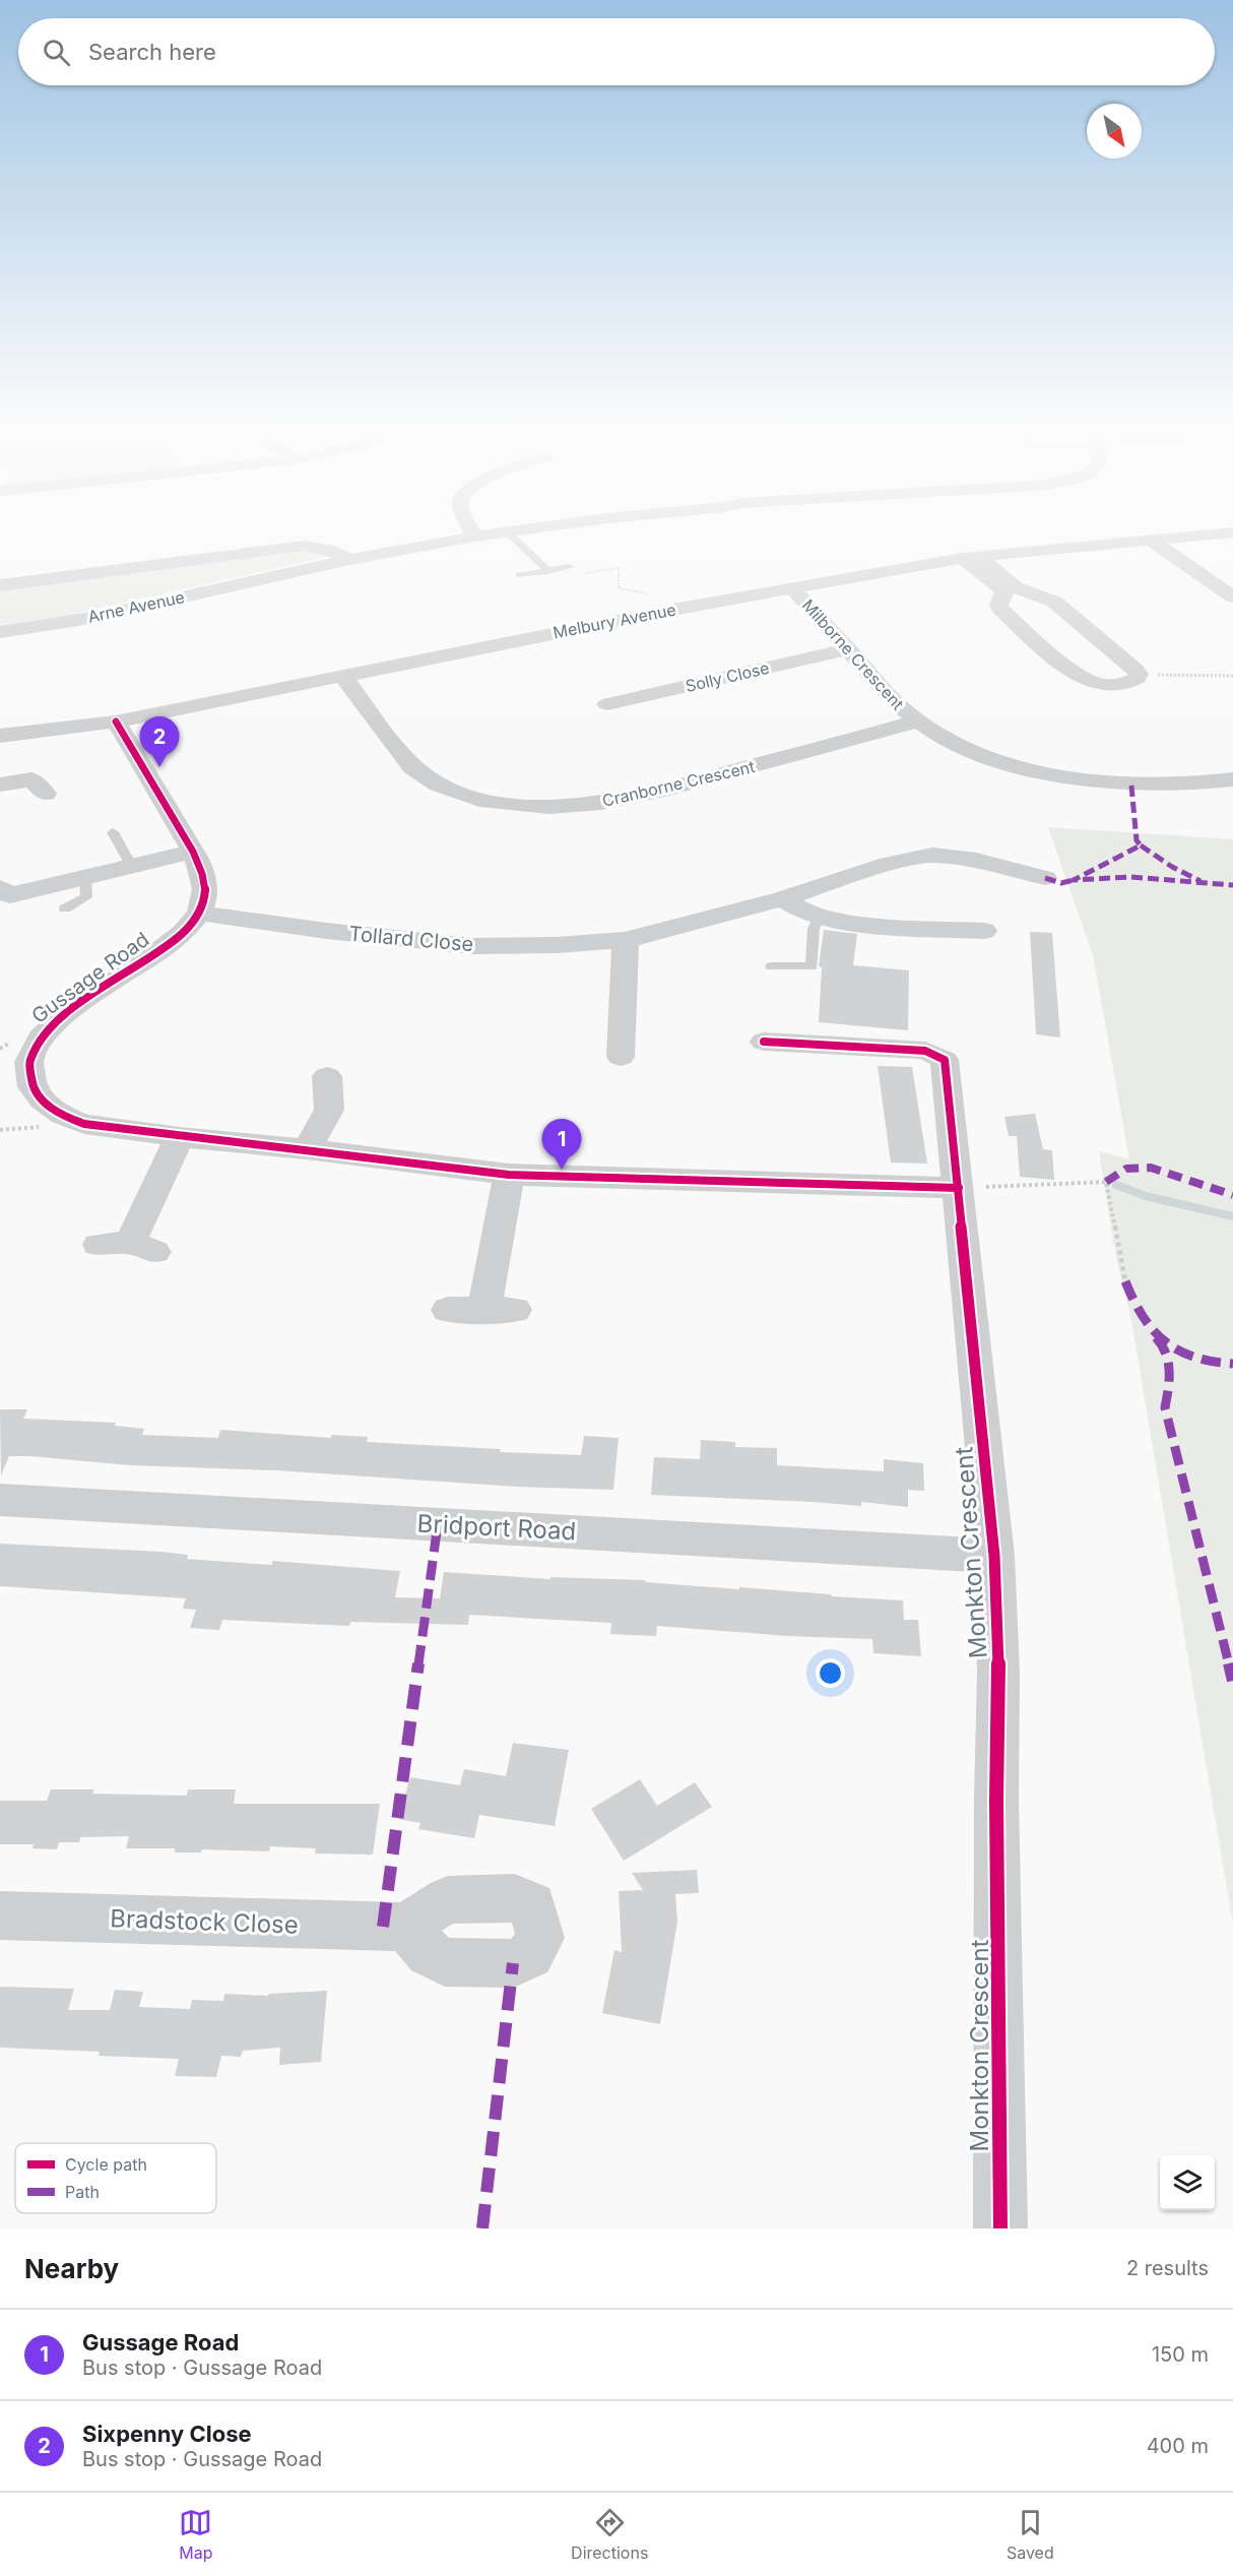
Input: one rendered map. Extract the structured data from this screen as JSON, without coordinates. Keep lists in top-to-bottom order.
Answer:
{
  "streets": {
    "street": [
      "Arne Avenue",
      "Melbury Avenue",
      "Milborne Crescent",
      "Solly Close",
      "Cranborne Crescent",
      "Tollard Close",
      "Gussage Road",
      "Bridport Road",
      "Monkton Crescent",
      "Bradstock Close"
    ]
  },
  "crossings": [
    ["Melbury Avenue", "Milborne Crescent"],
    ["Melbury Avenue", "Cranborne Crescent"],
    ["Melbury Avenue", "Gussage Road"],
    ["Milborne Crescent", "Solly Close"],
    ["Milborne Crescent", "Cranborne Crescent"],
    ["Tollard Close", "Gussage Road"],
    ["Gussage Road", "Monkton Crescent"],
    ["Bridport Road", "Monkton Crescent"]
  ],
  "legend": ["Cycle path", "Path"],
  "north": "bottom right",
  "page": {
    "search": "Search here",
    "pins": ["2", "1"],
    "heading": ["Nearby", "2 results"],
    "list": [
      {
        "mark": "1",
        "name": "Gussage Road",
        "note": "Bus stop · Gussage Road",
        "value": "150 m"
      },
      {
        "mark": "2",
        "name": "Sixpenny Close",
        "note": "Bus stop · Gussage Road",
        "value": "400 m"
      }
    ],
    "nav": ["Map", "Directions", "Saved"]
  }
}
